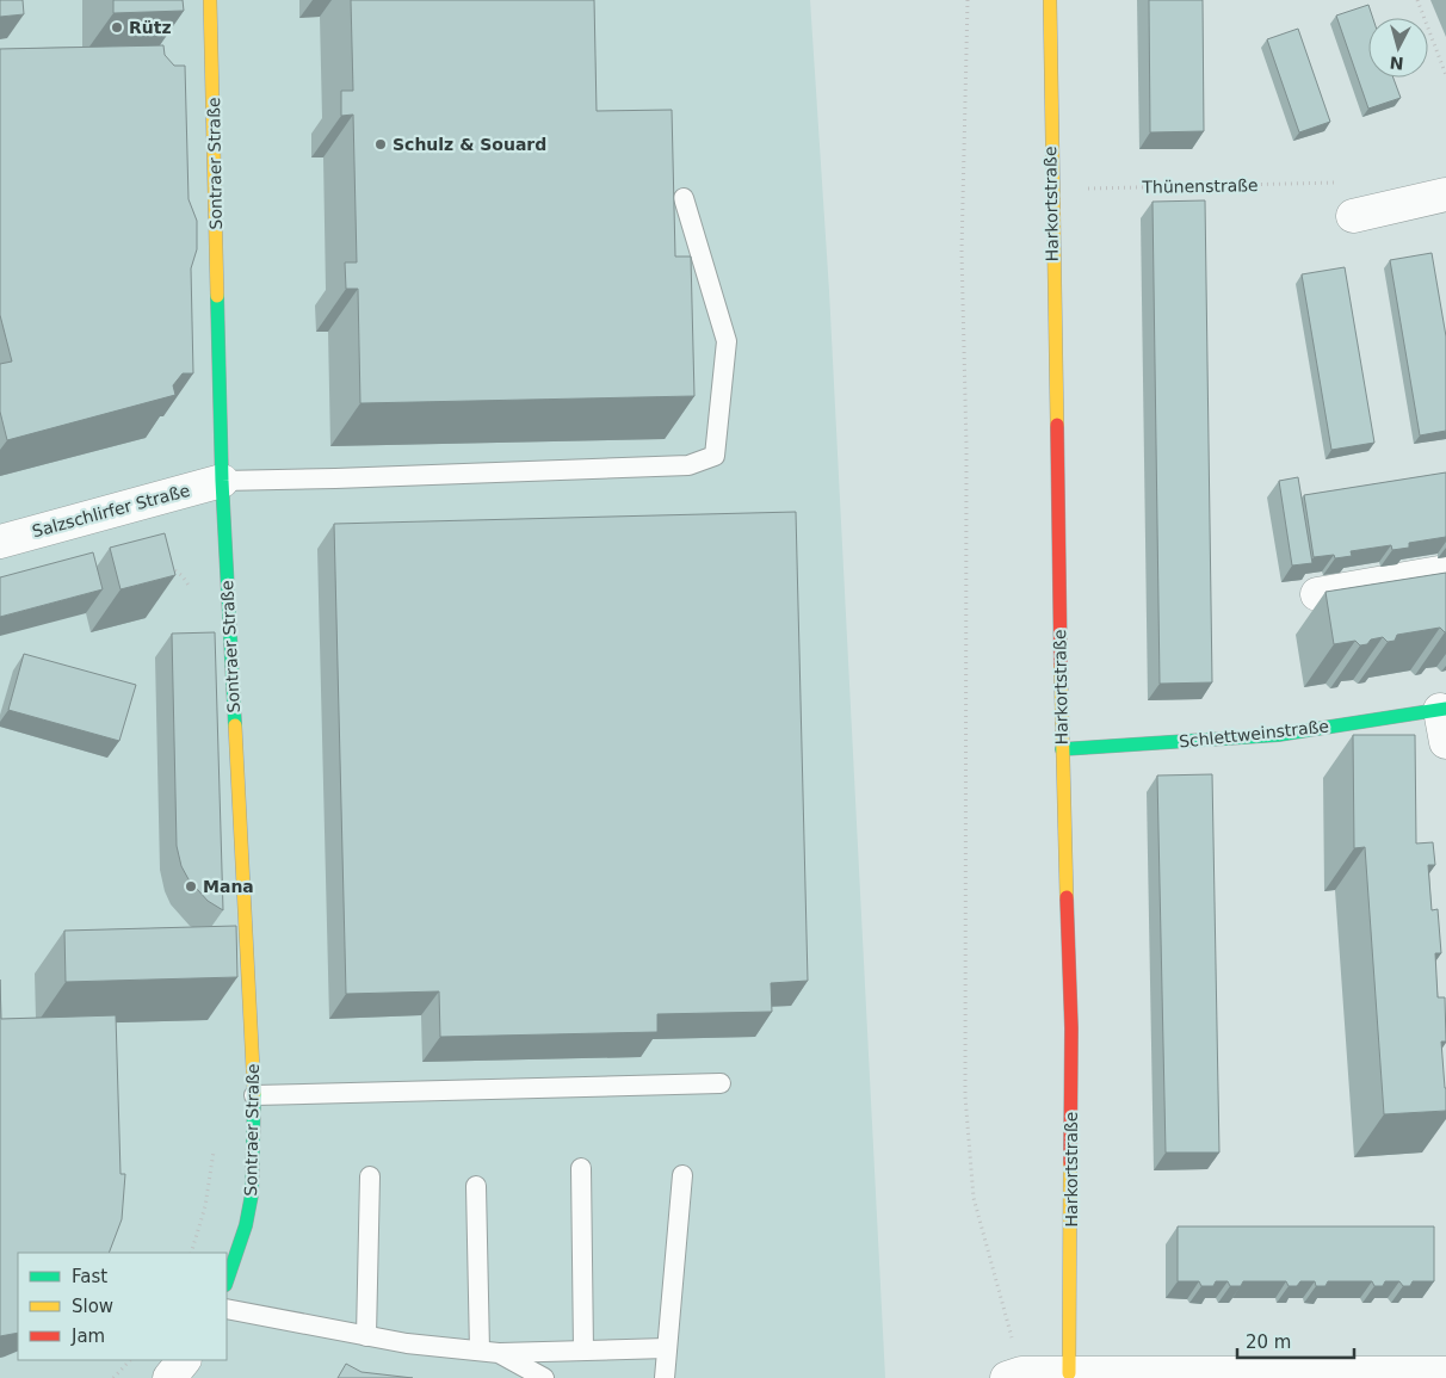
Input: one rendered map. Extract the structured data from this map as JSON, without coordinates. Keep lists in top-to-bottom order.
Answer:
{
  "streets": {
    "street": [
      "Sontraer Straße",
      "Harkortstraße",
      "Salzschlirfer Straße",
      "Schlettweinstraße"
    ],
    "path": ["Thünenstraße"]
  },
  "crossings": [
    ["Sontraer Straße", "Salzschlirfer Straße"],
    ["Thünenstraße", "Harkortstraße"],
    ["Harkortstraße", "Schlettweinstraße"]
  ],
  "places": ["Rütz", "Schulz & Souard", "Mana"],
  "legend": ["Fast", "Slow", "Jam"],
  "scale_bar": "20 m",
  "north": "bottom"
}
